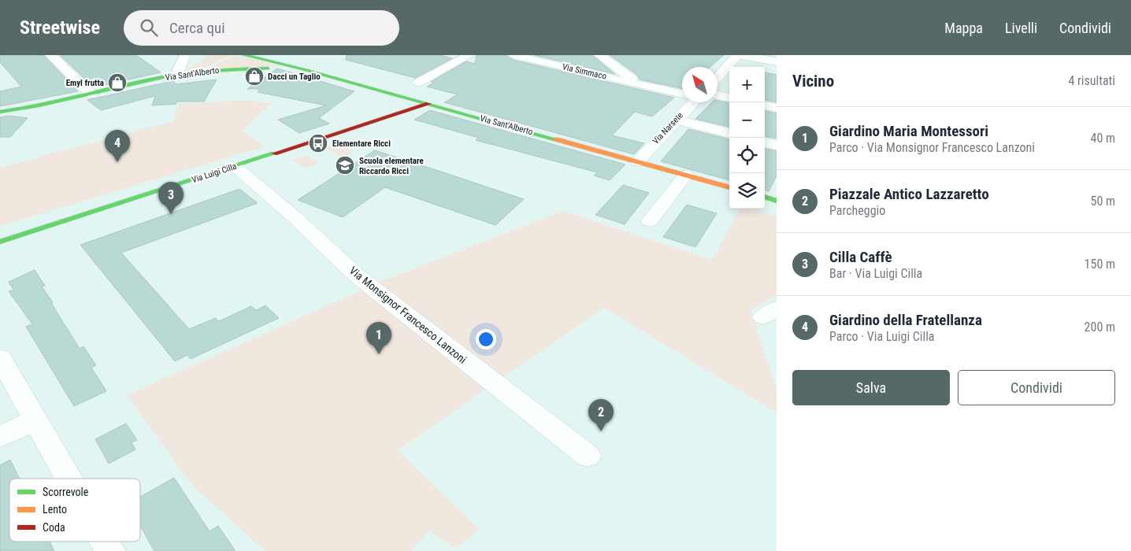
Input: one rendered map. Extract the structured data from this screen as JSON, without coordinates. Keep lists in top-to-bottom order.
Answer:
{
  "streets": {
    "street": [
      "Via Simmaco",
      "Via Sant'Alberto",
      "Via Narsete",
      "Via Luigi Cilla",
      "Via Monsignor Francesco Lanzoni"
    ]
  },
  "crossings": [
    ["Via Sant'Alberto", "Via Narsete"],
    ["Via Sant'Alberto", "Via Luigi Cilla"],
    ["Via Luigi Cilla", "Via Monsignor Francesco Lanzoni"]
  ],
  "places": {
    "shop": ["Dacci un Taglio", "Emyl frutta"],
    "bus stop": ["Elementare Ricci"],
    "school or university": ["Scuola elementare Riccardo Ricci"]
  },
  "legend": ["Scorrevole", "Lento", "Coda"],
  "north": "top left",
  "page": {
    "header": "Streetwise",
    "search": "Cerca qui",
    "nav": ["Mappa", "Livelli", "Condividi"],
    "heading": ["Vicino", "4 risultati"],
    "map_buttons": ["+", "−"],
    "list": [
      {
        "mark": "1",
        "name": "Giardino Maria Montessori",
        "note": "Parco · Via Monsignor Francesco Lanzoni",
        "value": "40 m"
      },
      {
        "mark": "2",
        "name": "Piazzale Antico Lazzaretto",
        "note": "Parcheggio",
        "value": "50 m"
      },
      {
        "mark": "3",
        "name": "Cilla Caffè",
        "note": "Bar · Via Luigi Cilla",
        "value": "150 m"
      },
      {
        "mark": "4",
        "name": "Giardino della Fratellanza",
        "note": "Parco · Via Luigi Cilla",
        "value": "200 m"
      }
    ],
    "pins": [
      "4",
      "3",
      "1",
      "2"
    ],
    "buttons": ["Salva", "Condividi"]
  }
}
